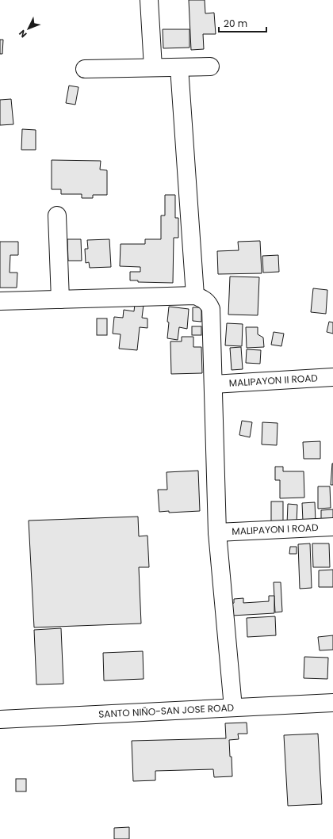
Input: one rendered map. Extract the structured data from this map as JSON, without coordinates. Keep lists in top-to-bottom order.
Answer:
{
  "streets": {
    "street": ["MALIPAYON II ROAD", "MALIPAYON I ROAD", "SANTO NIÑO-SAN JOSE ROAD"]
  },
  "scale_bar": "20 m",
  "north": "bottom left"
}
